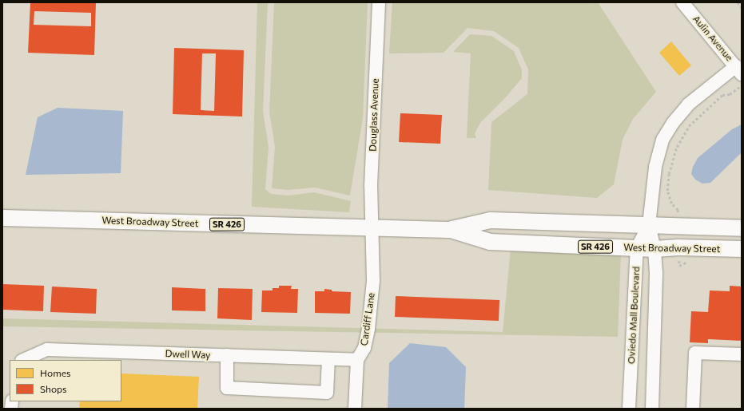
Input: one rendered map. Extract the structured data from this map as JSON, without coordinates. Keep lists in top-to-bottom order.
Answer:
{
  "streets": {
    "main road": ["West Broadway Street", "SR 426"],
    "street": [
      "Aulin Avenue",
      "Douglass Avenue",
      "Oviedo Mall Boulevard",
      "Cardiff Lane",
      "Dwell Way"
    ]
  },
  "crossings": [
    ["Aulin Avenue", "Oviedo Mall Boulevard"],
    ["Douglass Avenue", "West Broadway Street"],
    ["Douglass Avenue", "Cardiff Lane"],
    ["West Broadway Street", "Oviedo Mall Boulevard"],
    ["West Broadway Street", "Cardiff Lane"],
    ["Cardiff Lane", "Dwell Way"]
  ],
  "legend": ["Homes", "Shops"]
}
